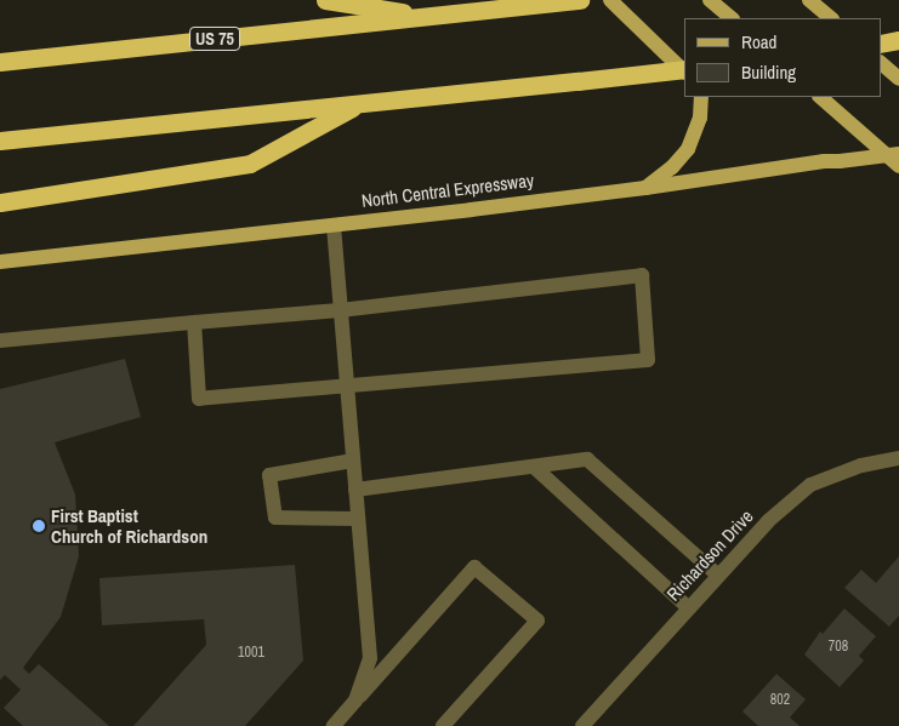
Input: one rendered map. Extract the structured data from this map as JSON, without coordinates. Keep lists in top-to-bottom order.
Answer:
{
  "streets": {
    "highway": ["US 75"],
    "main road": ["North Central Expressway"],
    "street": ["Richardson Drive"]
  },
  "places": ["First Baptist Church of Richardson"],
  "house_numbers": ["708", "1001", "802"],
  "legend": ["Road", "Building"]
}
